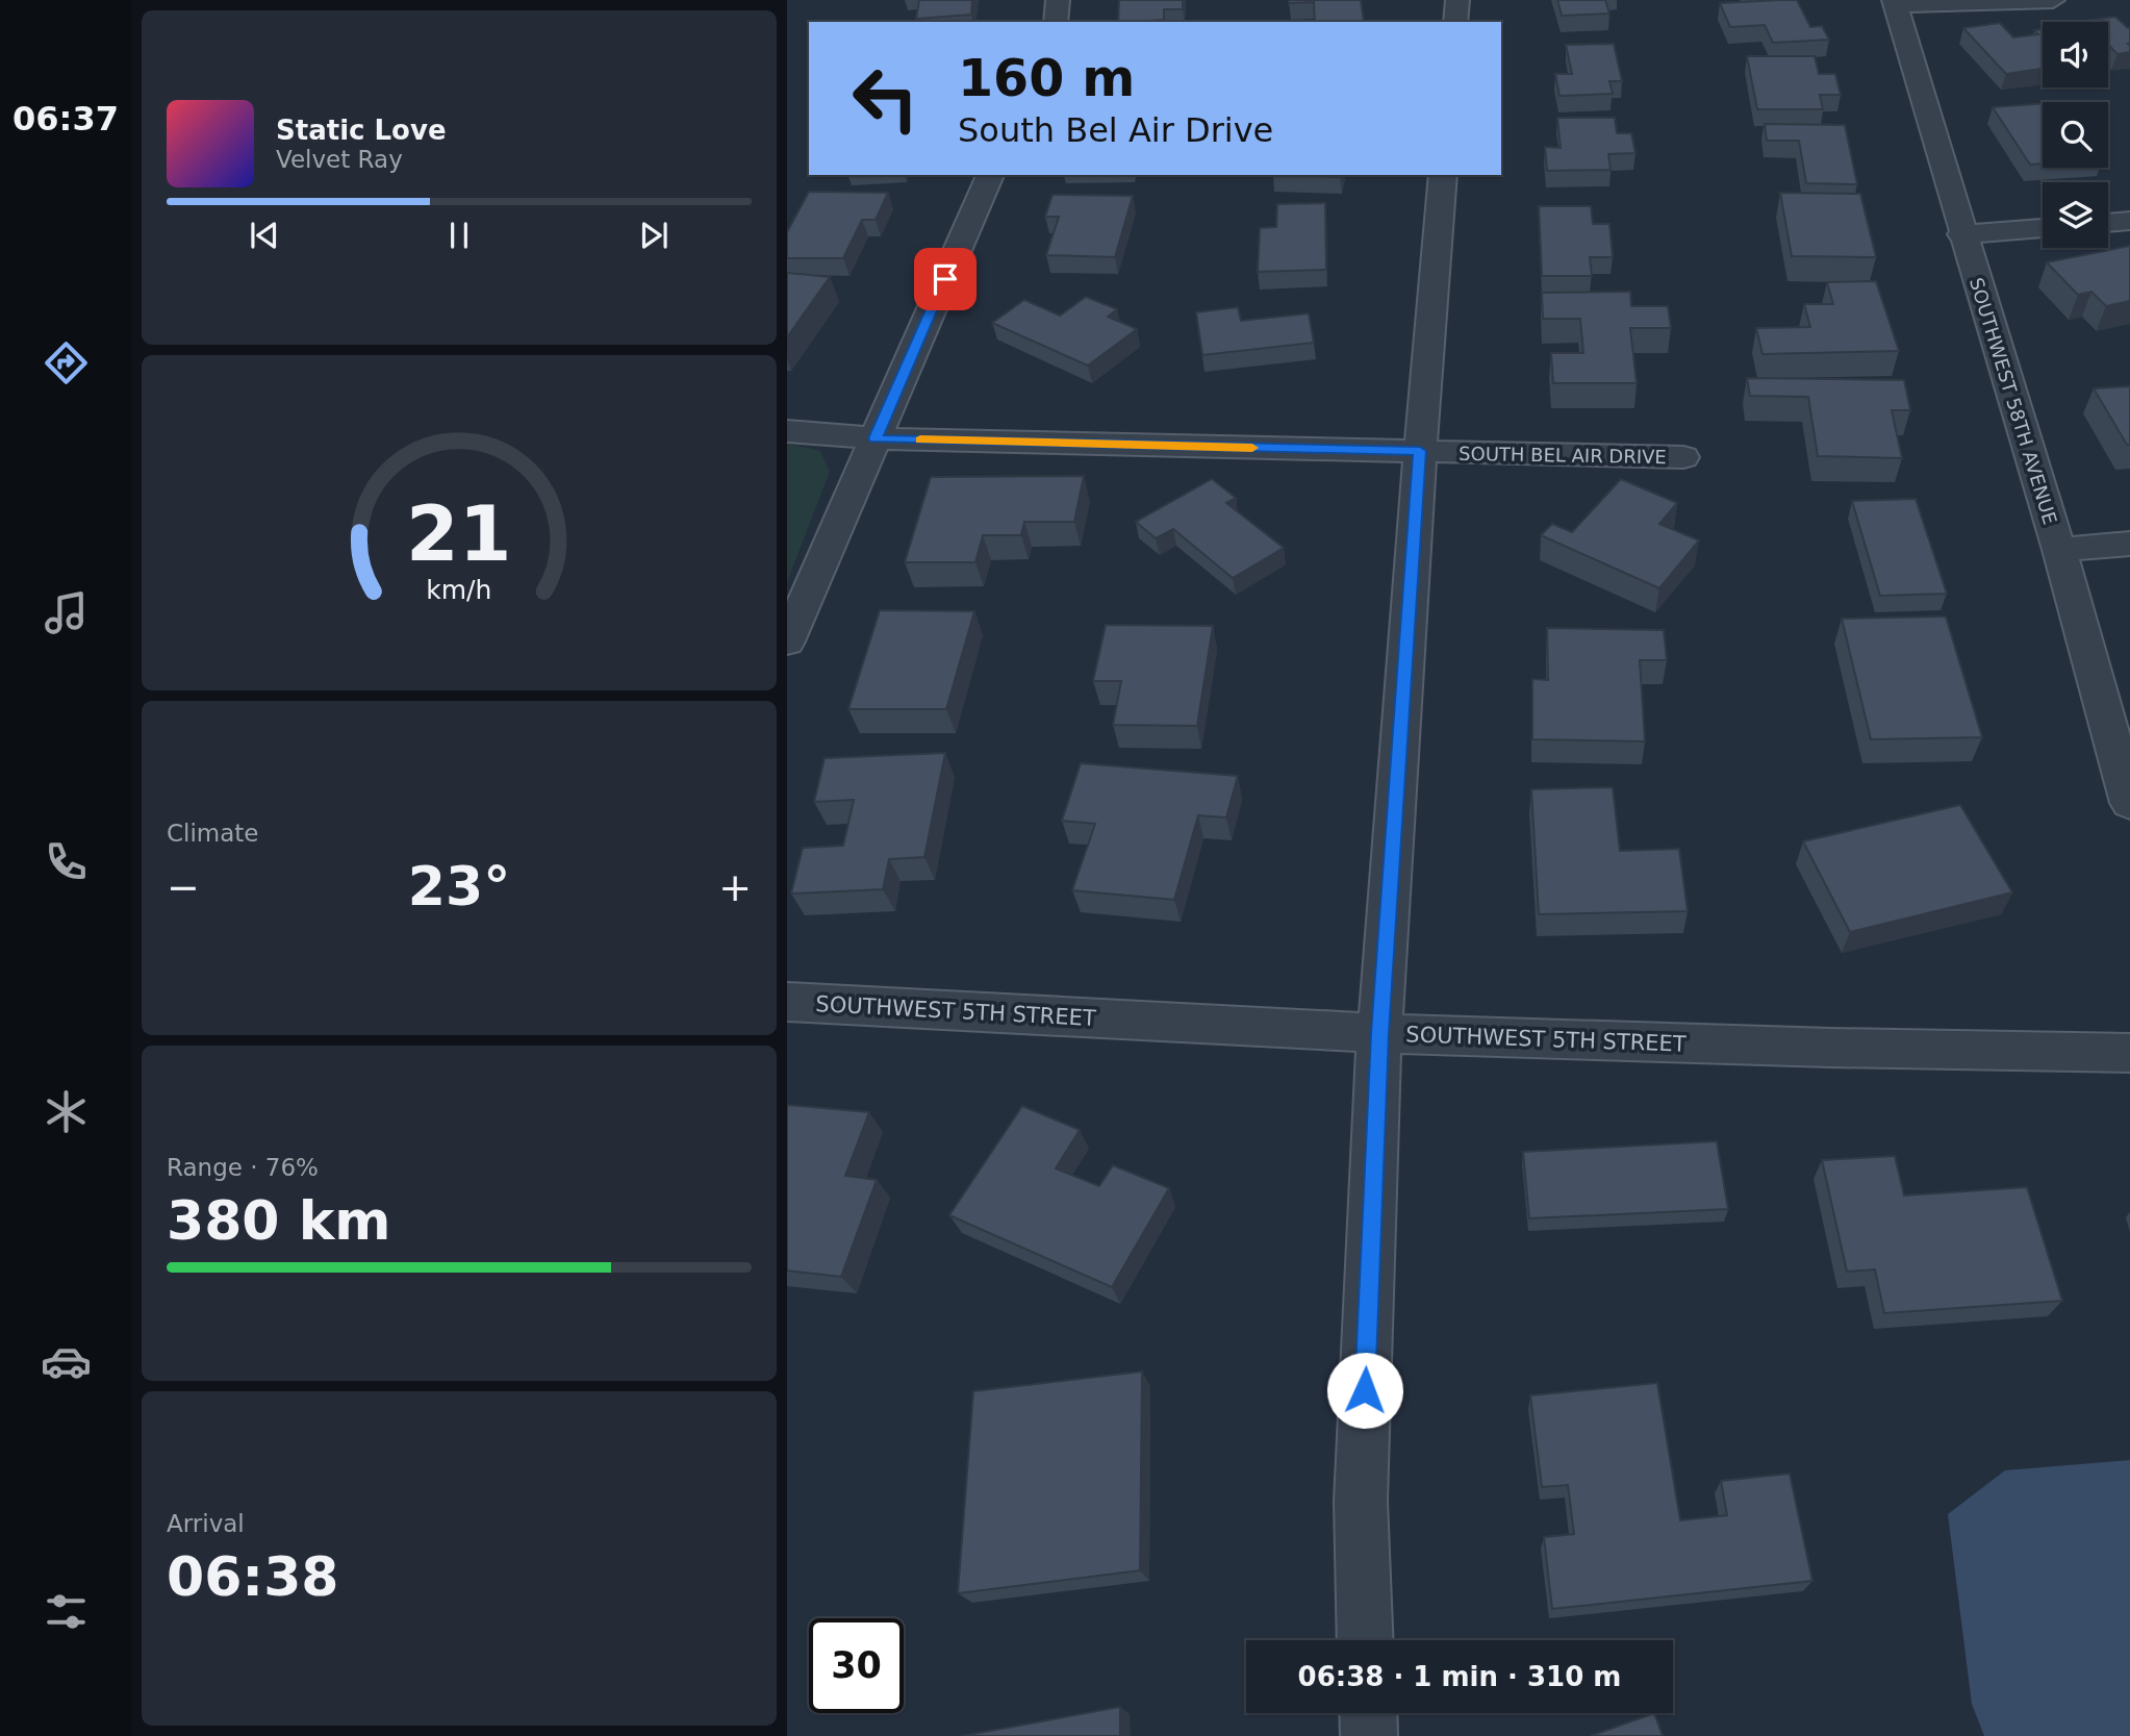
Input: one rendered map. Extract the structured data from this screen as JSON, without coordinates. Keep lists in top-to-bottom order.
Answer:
{
  "streets": {
    "street": ["SOUTHWEST 58TH AVENUE", "SOUTH BEL AIR DRIVE", "SOUTHWEST 5TH STREET"]
  },
  "page": {
    "tabs": "06:37",
    "turn": ["160 m", "South Bel Air Drive"],
    "song": ["Static Love", "Velvet Ray"],
    "tile": [
      "Climate",
      ["Range · 76%", "380 km"],
      ["Arrival", "06:38"]
    ],
    "heat": ["−", "23°", "+"],
    "limit": "30",
    "trip": "06:38 · 1 min · 310 m",
    "gauge": ["21", "km/h"]
  }
}
